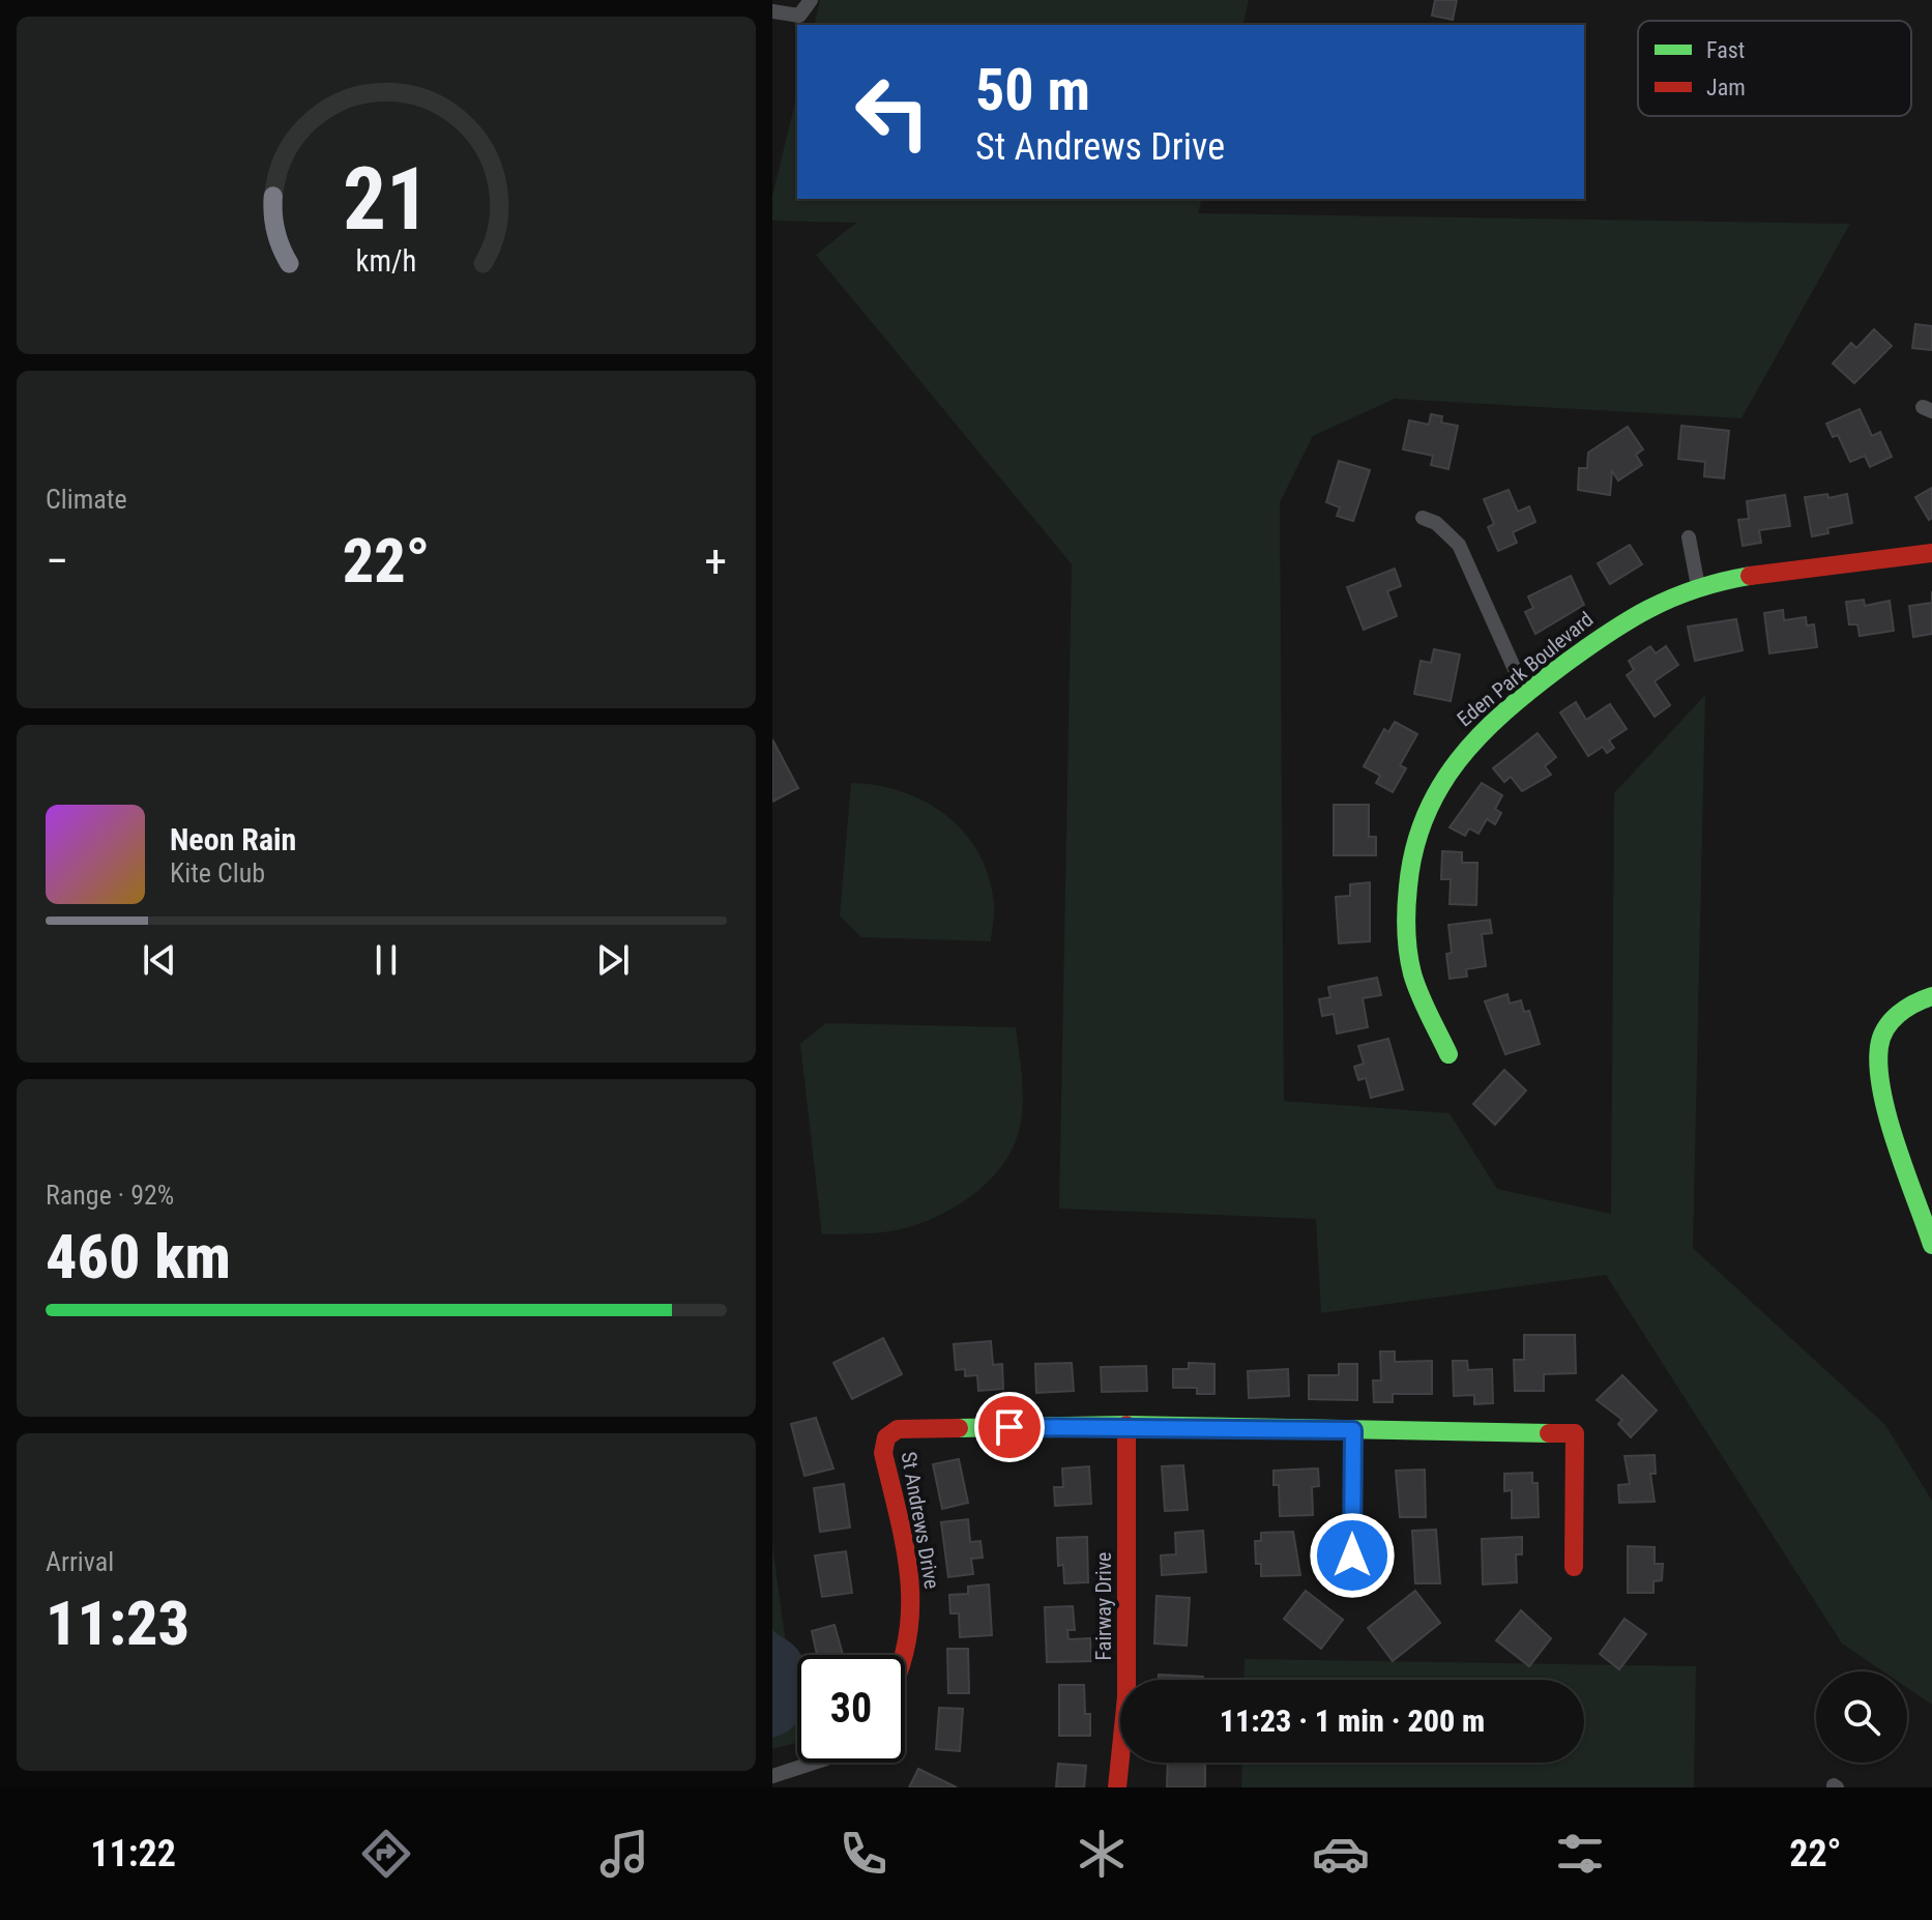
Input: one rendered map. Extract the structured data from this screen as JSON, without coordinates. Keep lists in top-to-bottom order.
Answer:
{
  "streets": {
    "street": ["Eden Park Boulevard", "St Andrews Drive", "Fairway Drive"]
  },
  "crossings": [
    ["St Andrews Drive", "Fairway Drive"]
  ],
  "legend": ["Fast", "Jam"],
  "page": {
    "turn": ["50 m", "St Andrews Drive"],
    "tile": [
      "Climate",
      ["Range · 92%", "460 km"],
      ["Arrival", "11:23"]
    ],
    "heat": ["−", "22°", "+"],
    "song": ["Neon Rain", "Kite Club"],
    "limit": "30",
    "trip": "11:23 · 1 min · 200 m",
    "tabs": ["11:22", "22°"],
    "gauge": ["21", "km/h"]
  }
}
